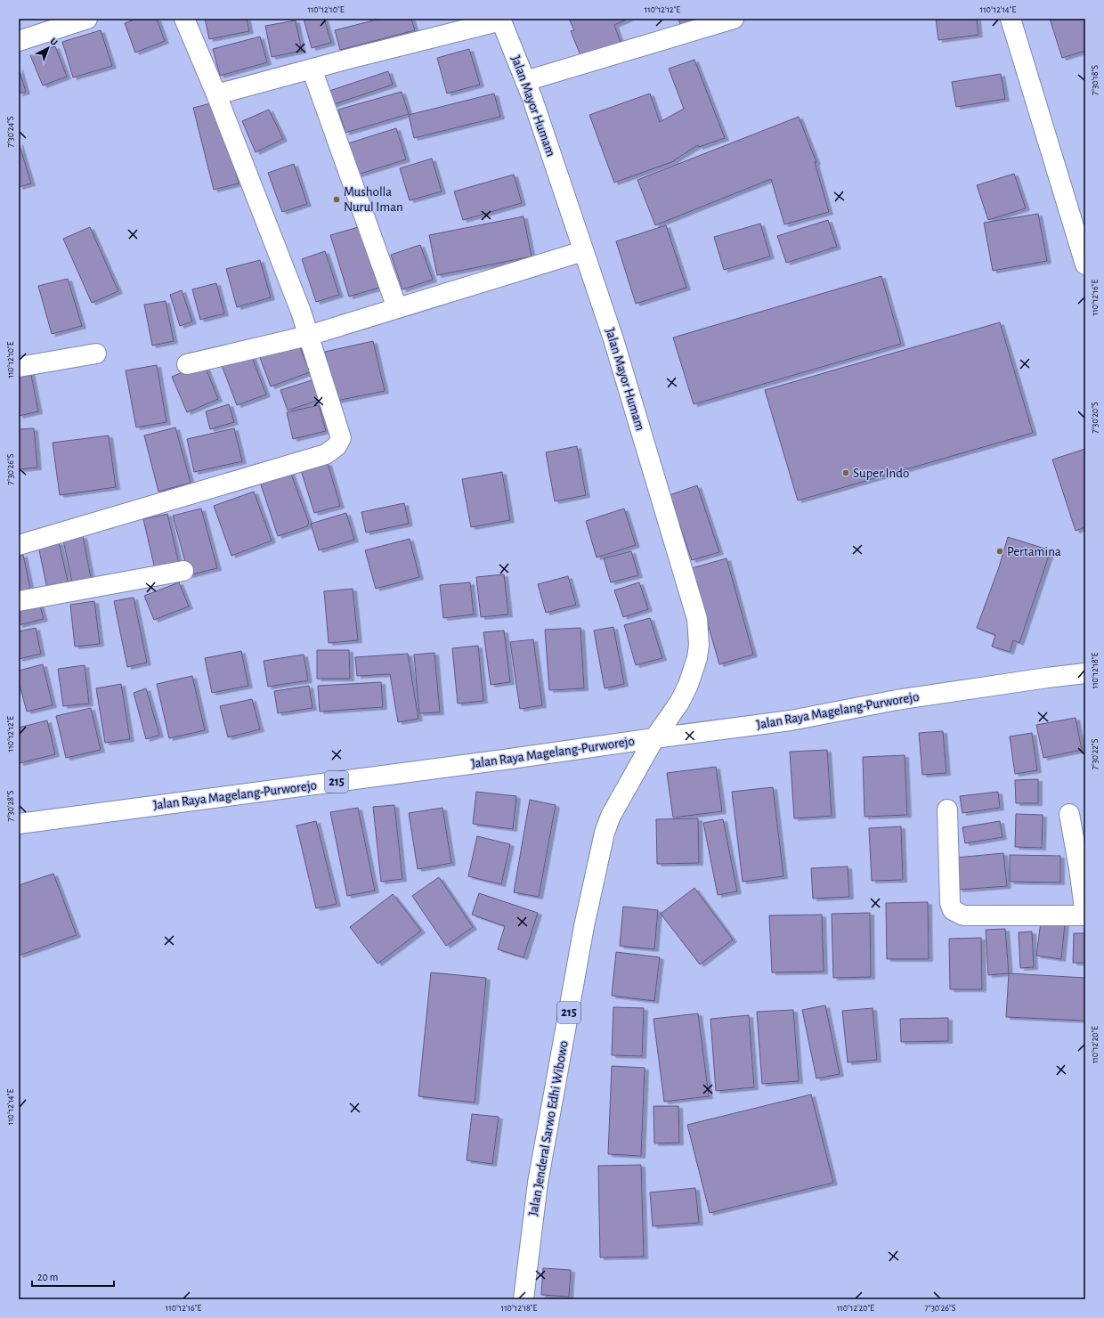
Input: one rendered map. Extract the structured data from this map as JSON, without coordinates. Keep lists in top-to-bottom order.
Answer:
{
  "streets": {
    "street": [
      "Jalan Mayor Humam",
      "Jalan Raya Magelang-Purworejo",
      "215",
      "Jalan Jenderal Sarwo Edhi Wibowo"
    ]
  },
  "crossings": [
    ["Jalan Mayor Humam", "Jalan Raya Magelang-Purworejo"],
    ["Jalan Mayor Humam", "Jalan Jenderal Sarwo Edhi Wibowo"],
    ["Jalan Raya Magelang-Purworejo", "Jalan Jenderal Sarwo Edhi Wibowo"]
  ],
  "places": ["Musholla Nurul Iman", "Super Indo", "Pertamina"],
  "scale_bar": "20 m",
  "north": "top right",
  "coordinates": [
    "110°12'10\"E",
    "110°12'12\"E",
    "110°12'14\"E",
    "7°30'18\"S",
    "7°30'24\"S",
    "110°12'16\"E",
    "7°30'20\"S",
    "7°30'26\"S",
    "110°12'18\"E",
    "7°30'22\"S",
    "7°30'28\"S",
    "110°12'20\"E"
  ]
}
